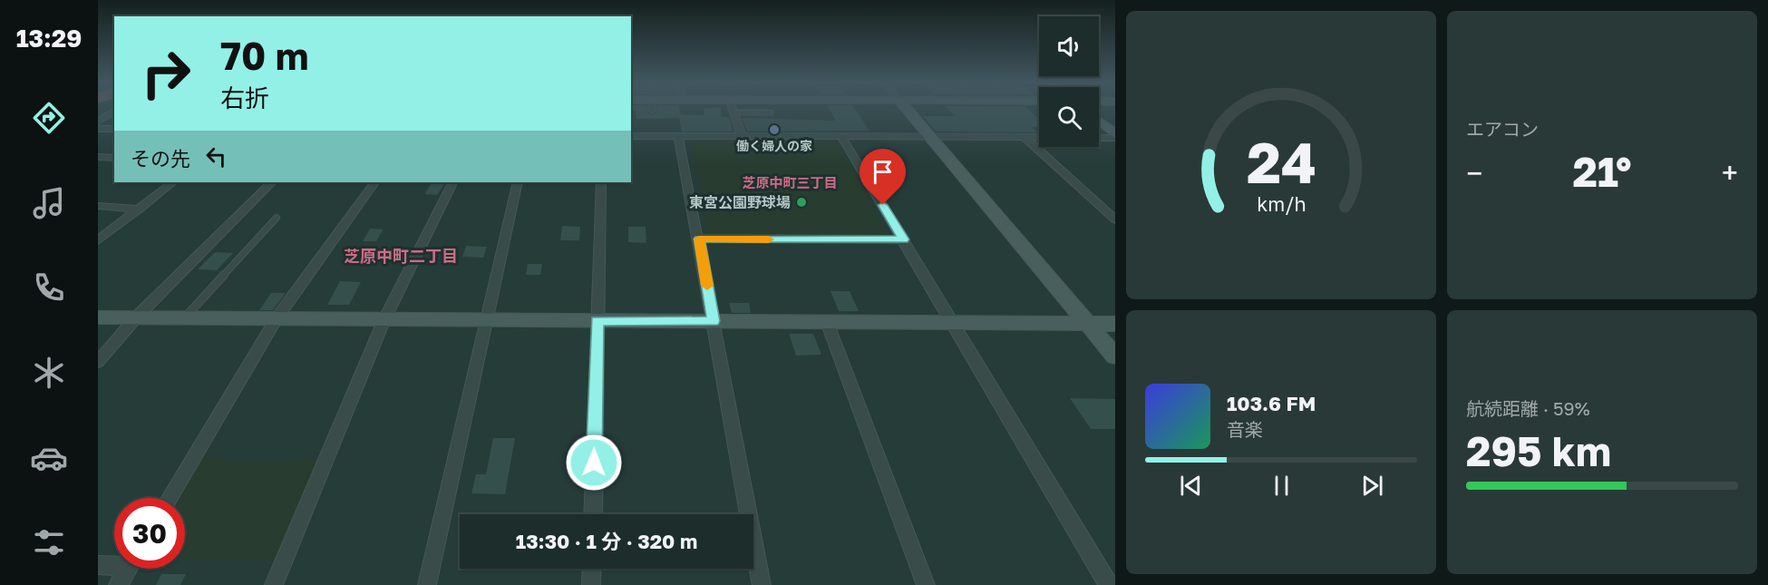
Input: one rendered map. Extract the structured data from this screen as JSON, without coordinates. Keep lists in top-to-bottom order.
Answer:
{
  "districts": ["芝原中町三丁目", "芝原中町二丁目"],
  "places": ["働く婦人の家", "東宮公園野球場"],
  "page": {
    "tabs": "13:29",
    "tile": [
      "エアコン",
      ["航続距離 · 59%", "295 km"]
    ],
    "turn": ["70 m", "右折"],
    "then": "その先",
    "heat": ["−", "21°", "+"],
    "song": ["103.6 FM", "音楽"],
    "limit": "30",
    "trip": "13:30 · 1 分 · 320 m",
    "gauge": ["24", "km/h"]
  }
}
